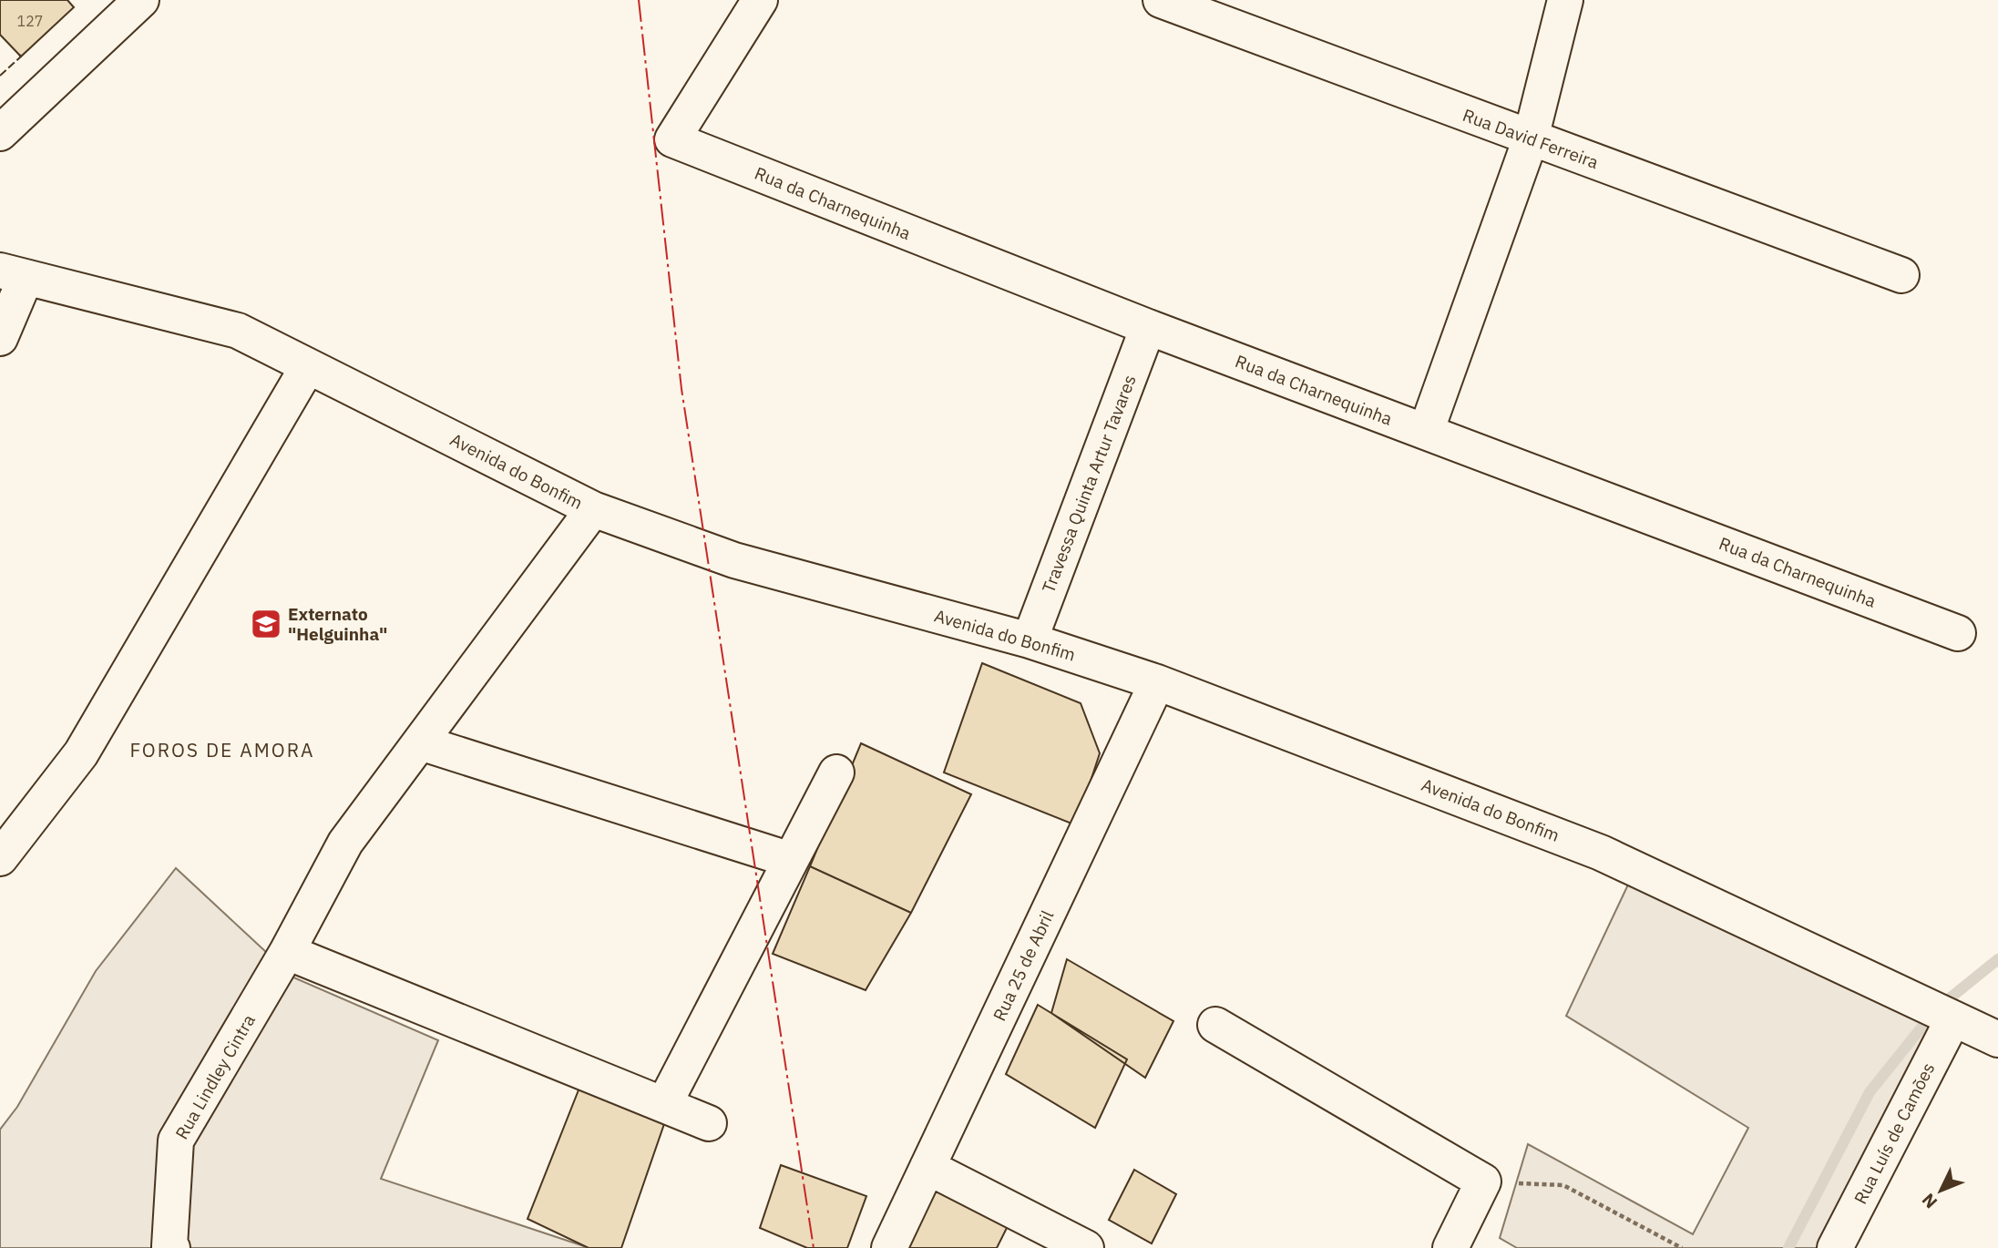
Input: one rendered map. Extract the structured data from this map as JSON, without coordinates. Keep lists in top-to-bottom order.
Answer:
{
  "streets": {
    "street": [
      "Rua David Ferreira",
      "Rua da Charnequinha",
      "Avenida do Bonfim",
      "Travessa Quinta Artur Tavares",
      "Rua 25 de Abril",
      "Rua Lindley Cintra",
      "Rua Luís de Camões"
    ]
  },
  "crossings": [
    ["Rua da Charnequinha", "Travessa Quinta Artur Tavares"],
    ["Avenida do Bonfim", "Travessa Quinta Artur Tavares"],
    ["Avenida do Bonfim", "Rua 25 de Abril"],
    ["Avenida do Bonfim", "Rua Lindley Cintra"],
    ["Avenida do Bonfim", "Rua Luís de Camões"]
  ],
  "districts": ["FOROS DE AMORA"],
  "places": {
    "school or university": ["Externato \"Helguinha\""]
  },
  "house_numbers": ["127"],
  "north": "bottom left"
}
